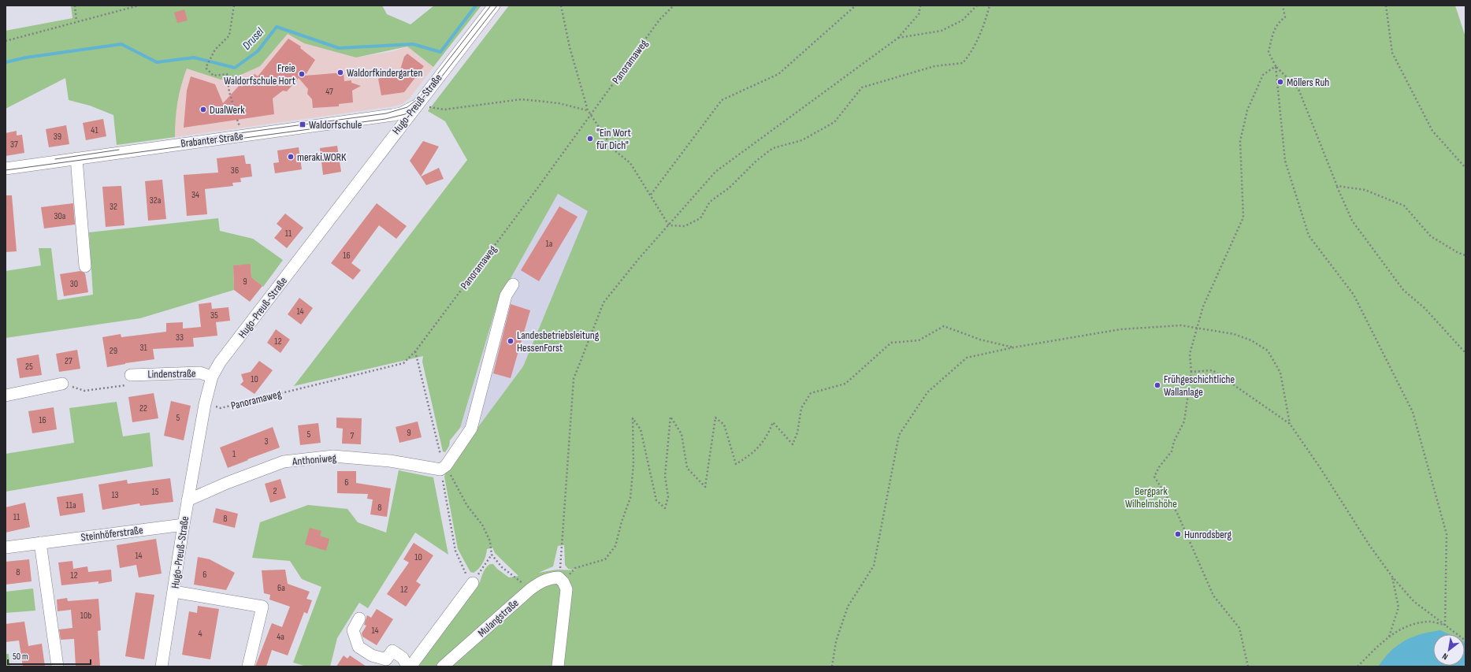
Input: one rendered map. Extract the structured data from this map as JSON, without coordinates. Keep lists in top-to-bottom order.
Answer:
{
  "streets": {
    "street": [
      "Hugo-Preuß-Straße",
      "Brabanter Straße",
      "Lindenstraße",
      "Anthoniweg",
      "Steinhöferstraße",
      "Mulangstraße"
    ],
    "path": ["Panoramaweg"]
  },
  "crossings": [
    ["Panoramaweg", "Hugo-Preuß-Straße"],
    ["Hugo-Preuß-Straße", "Brabanter Straße"],
    ["Hugo-Preuß-Straße", "Lindenstraße"],
    ["Hugo-Preuß-Straße", "Anthoniweg"],
    ["Hugo-Preuß-Straße", "Steinhöferstraße"]
  ],
  "water": ["Drusel"],
  "parks": ["Bergpark Wilhelmshöhe"],
  "places": {
    "other": [
      "Waldorfkindergarten",
      "Freie Waldorfschule Hort",
      "Möllers Ruh",
      "DualWerk",
      "\"Ein Wort für Dich\"",
      "meraki.WORK",
      "Landesbetriebsleitung HessenForst",
      "Frühgeschichtliche Wallanlage",
      "Hunrodsberg"
    ],
    "transit": ["Waldorfschule"]
  },
  "house_numbers": [
    "47",
    "41",
    "39",
    "37",
    "36",
    "34",
    "32a",
    "32",
    "30a",
    "11",
    "1a",
    "16",
    "9",
    "30",
    "14",
    "35",
    "33",
    "12",
    "31",
    "29",
    "27",
    "25",
    "10",
    "22",
    "5",
    "16",
    "9",
    "5",
    "7",
    "3",
    "1",
    "6",
    "2",
    "15",
    "13",
    "11a",
    "8",
    "11",
    "8",
    "14",
    "10",
    "8",
    "6",
    "12",
    "6a",
    "12",
    "10b",
    "14",
    "4",
    "4a"
  ],
  "scale_bar": "50 m",
  "north": "bottom left"
}
